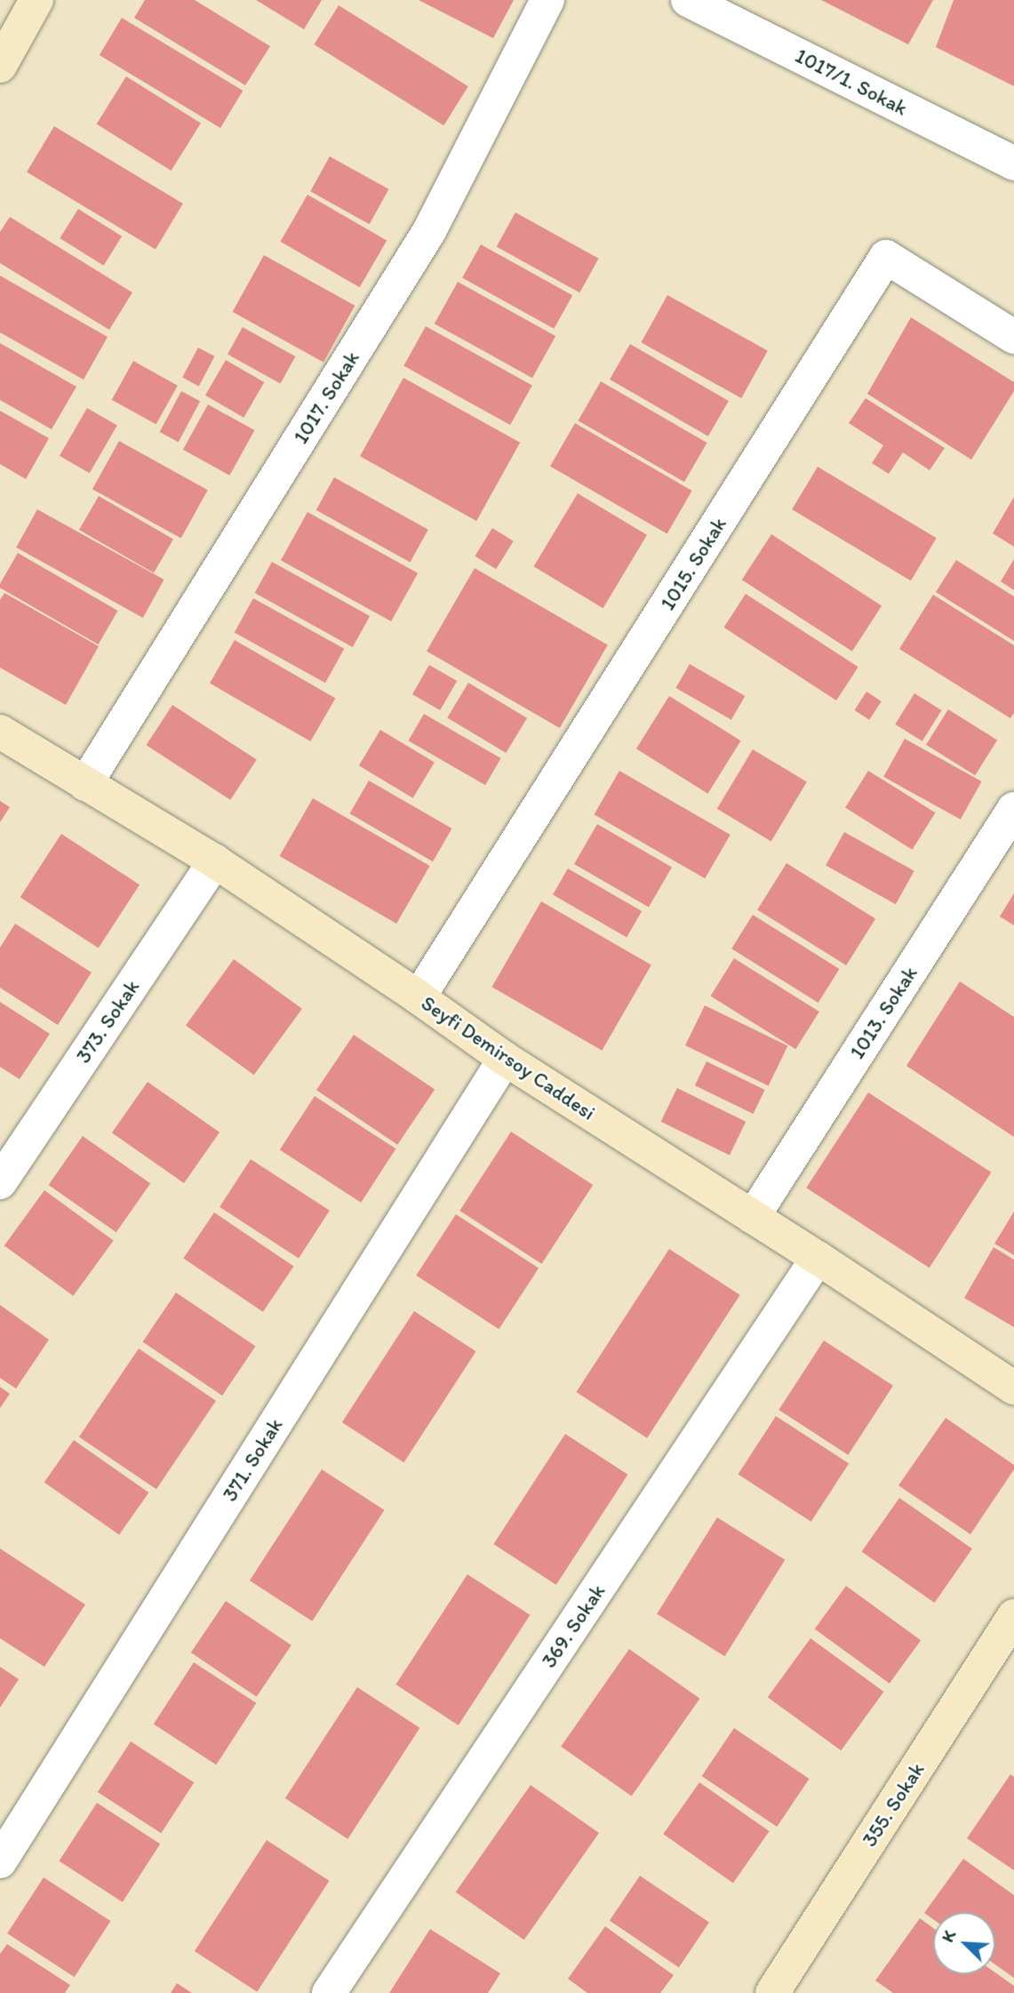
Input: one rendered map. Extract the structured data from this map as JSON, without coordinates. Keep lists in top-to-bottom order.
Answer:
{
  "streets": {
    "main road": ["Seyfi Demirsoy Caddesi", "355. Sokak"],
    "street": [
      "1017/1. Sokak",
      "1017. Sokak",
      "1015. Sokak",
      "1013. Sokak",
      "373. Sokak",
      "371. Sokak",
      "369. Sokak"
    ]
  },
  "crossings": [
    ["1017. Sokak", "Seyfi Demirsoy Caddesi"],
    ["1015. Sokak", "Seyfi Demirsoy Caddesi"],
    ["1013. Sokak", "Seyfi Demirsoy Caddesi"],
    ["373. Sokak", "Seyfi Demirsoy Caddesi"],
    ["Seyfi Demirsoy Caddesi", "371. Sokak"],
    ["Seyfi Demirsoy Caddesi", "369. Sokak"]
  ],
  "north": "top left"
}
